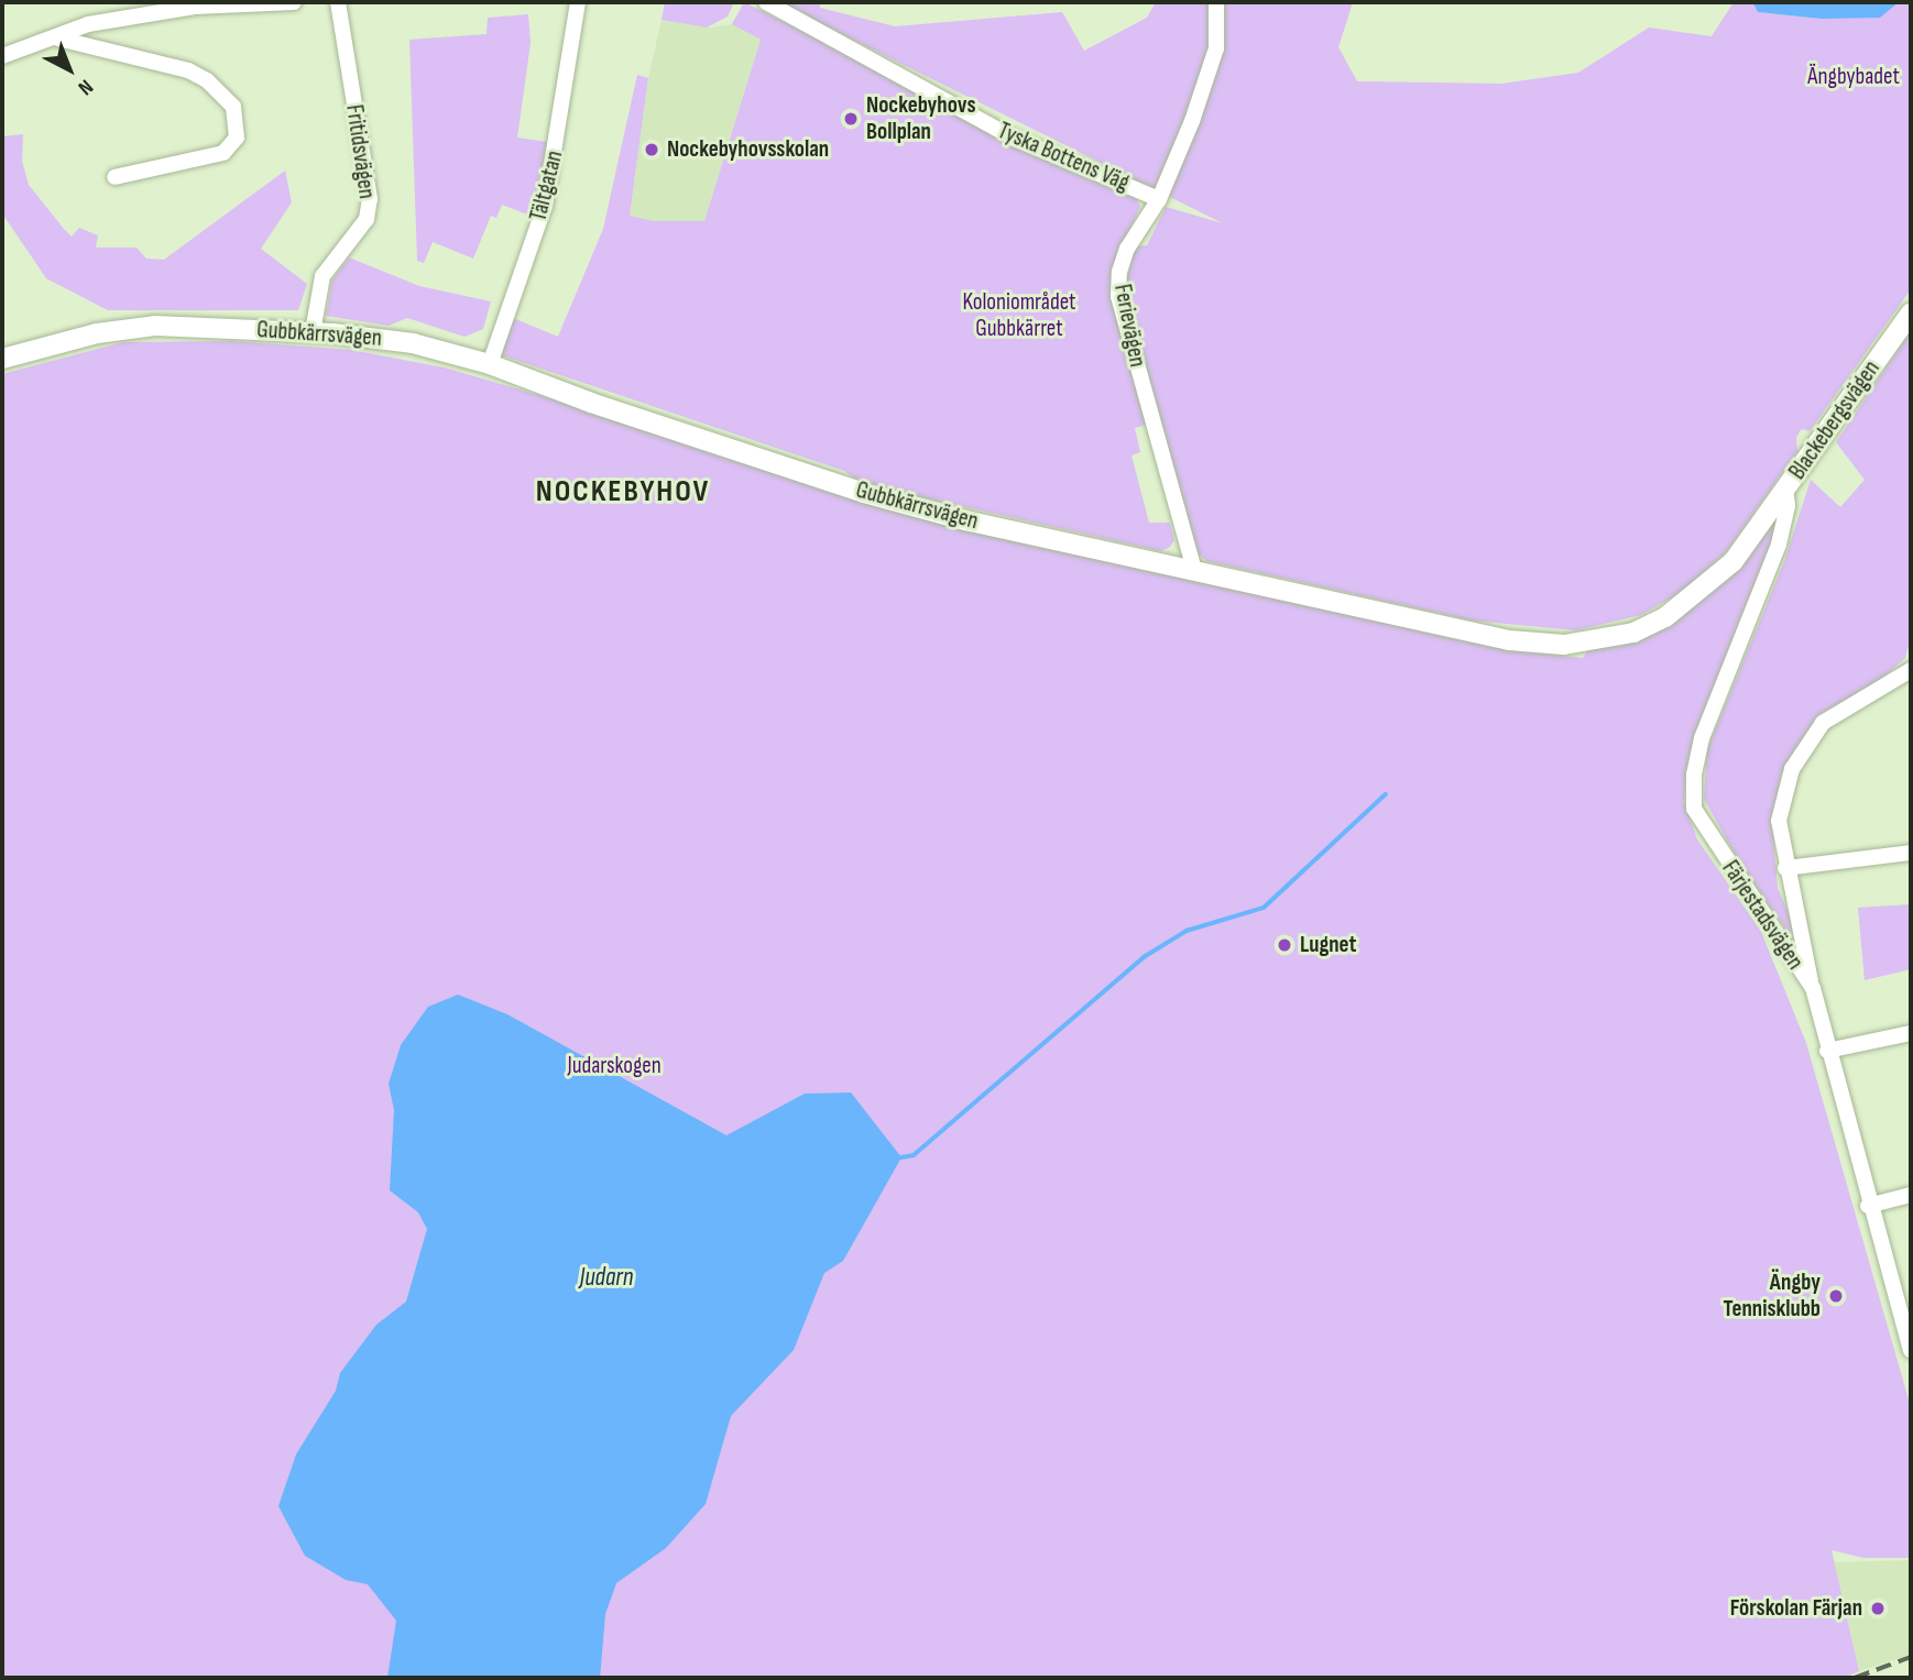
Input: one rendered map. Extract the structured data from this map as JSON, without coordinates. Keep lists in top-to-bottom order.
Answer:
{
  "streets": {
    "street": [
      "Fritidsvägen",
      "Tyska Bottens Väg",
      "Tältgatan",
      "Ferievägen",
      "Gubbkärrsvägen",
      "Blackebergsvägen",
      "Färjestadsvägen"
    ]
  },
  "crossings": [
    ["Fritidsvägen", "Gubbkärrsvägen"],
    ["Tyska Bottens Väg", "Ferievägen"],
    ["Tältgatan", "Gubbkärrsvägen"],
    ["Ferievägen", "Gubbkärrsvägen"],
    ["Gubbkärrsvägen", "Blackebergsvägen"],
    ["Gubbkärrsvägen", "Färjestadsvägen"],
    ["Blackebergsvägen", "Färjestadsvägen"]
  ],
  "districts": ["NOCKEBYHOV"],
  "water": ["Judarn"],
  "parks": ["Ängbybadet", "Koloniområdet Gubbkärret", "Judarskogen"],
  "places": [
    "Nockebyhovs Bollplan",
    "Nockebyhovsskolan",
    "Lugnet",
    "Ängby Tennisklubb",
    "Förskolan Färjan"
  ],
  "north": "bottom right"
}
